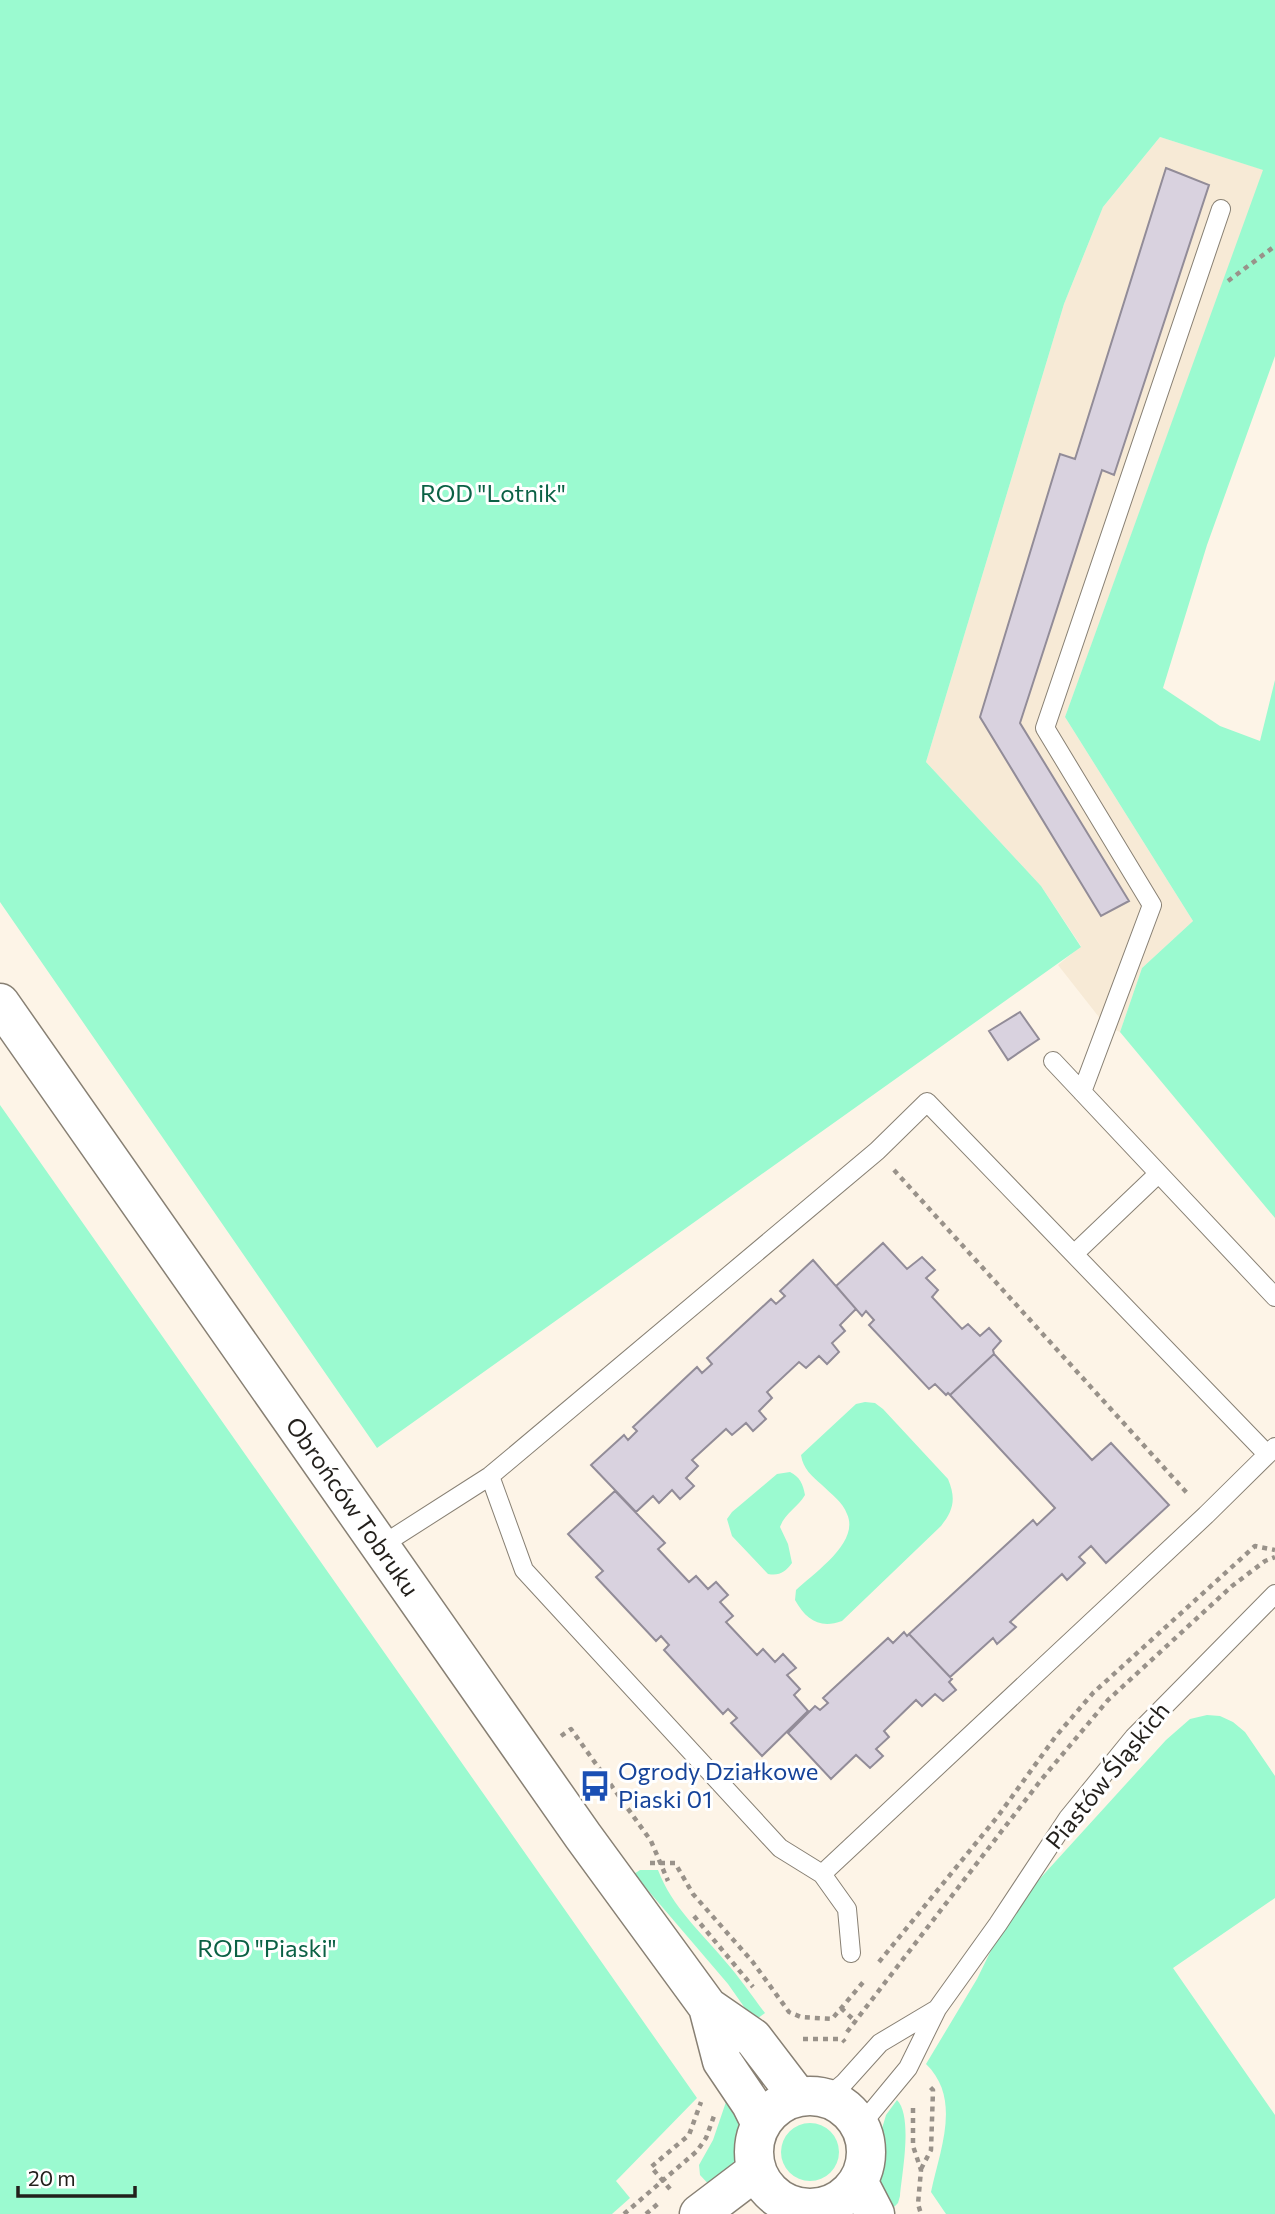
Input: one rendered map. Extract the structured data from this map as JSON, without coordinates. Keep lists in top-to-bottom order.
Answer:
{
  "streets": {
    "street": ["Obrońców Tobruku"],
    "lane": ["Piastów Śląskich"]
  },
  "crossings": [
    ["Obrońców Tobruku", "Piastów Śląskich"]
  ],
  "parks": ["ROD \"Lotnik\"", "ROD \"Piaski\""],
  "places": {
    "bus stop": ["Ogrody Działkowe Piaski 01"]
  },
  "scale_bar": "20 m"
}
